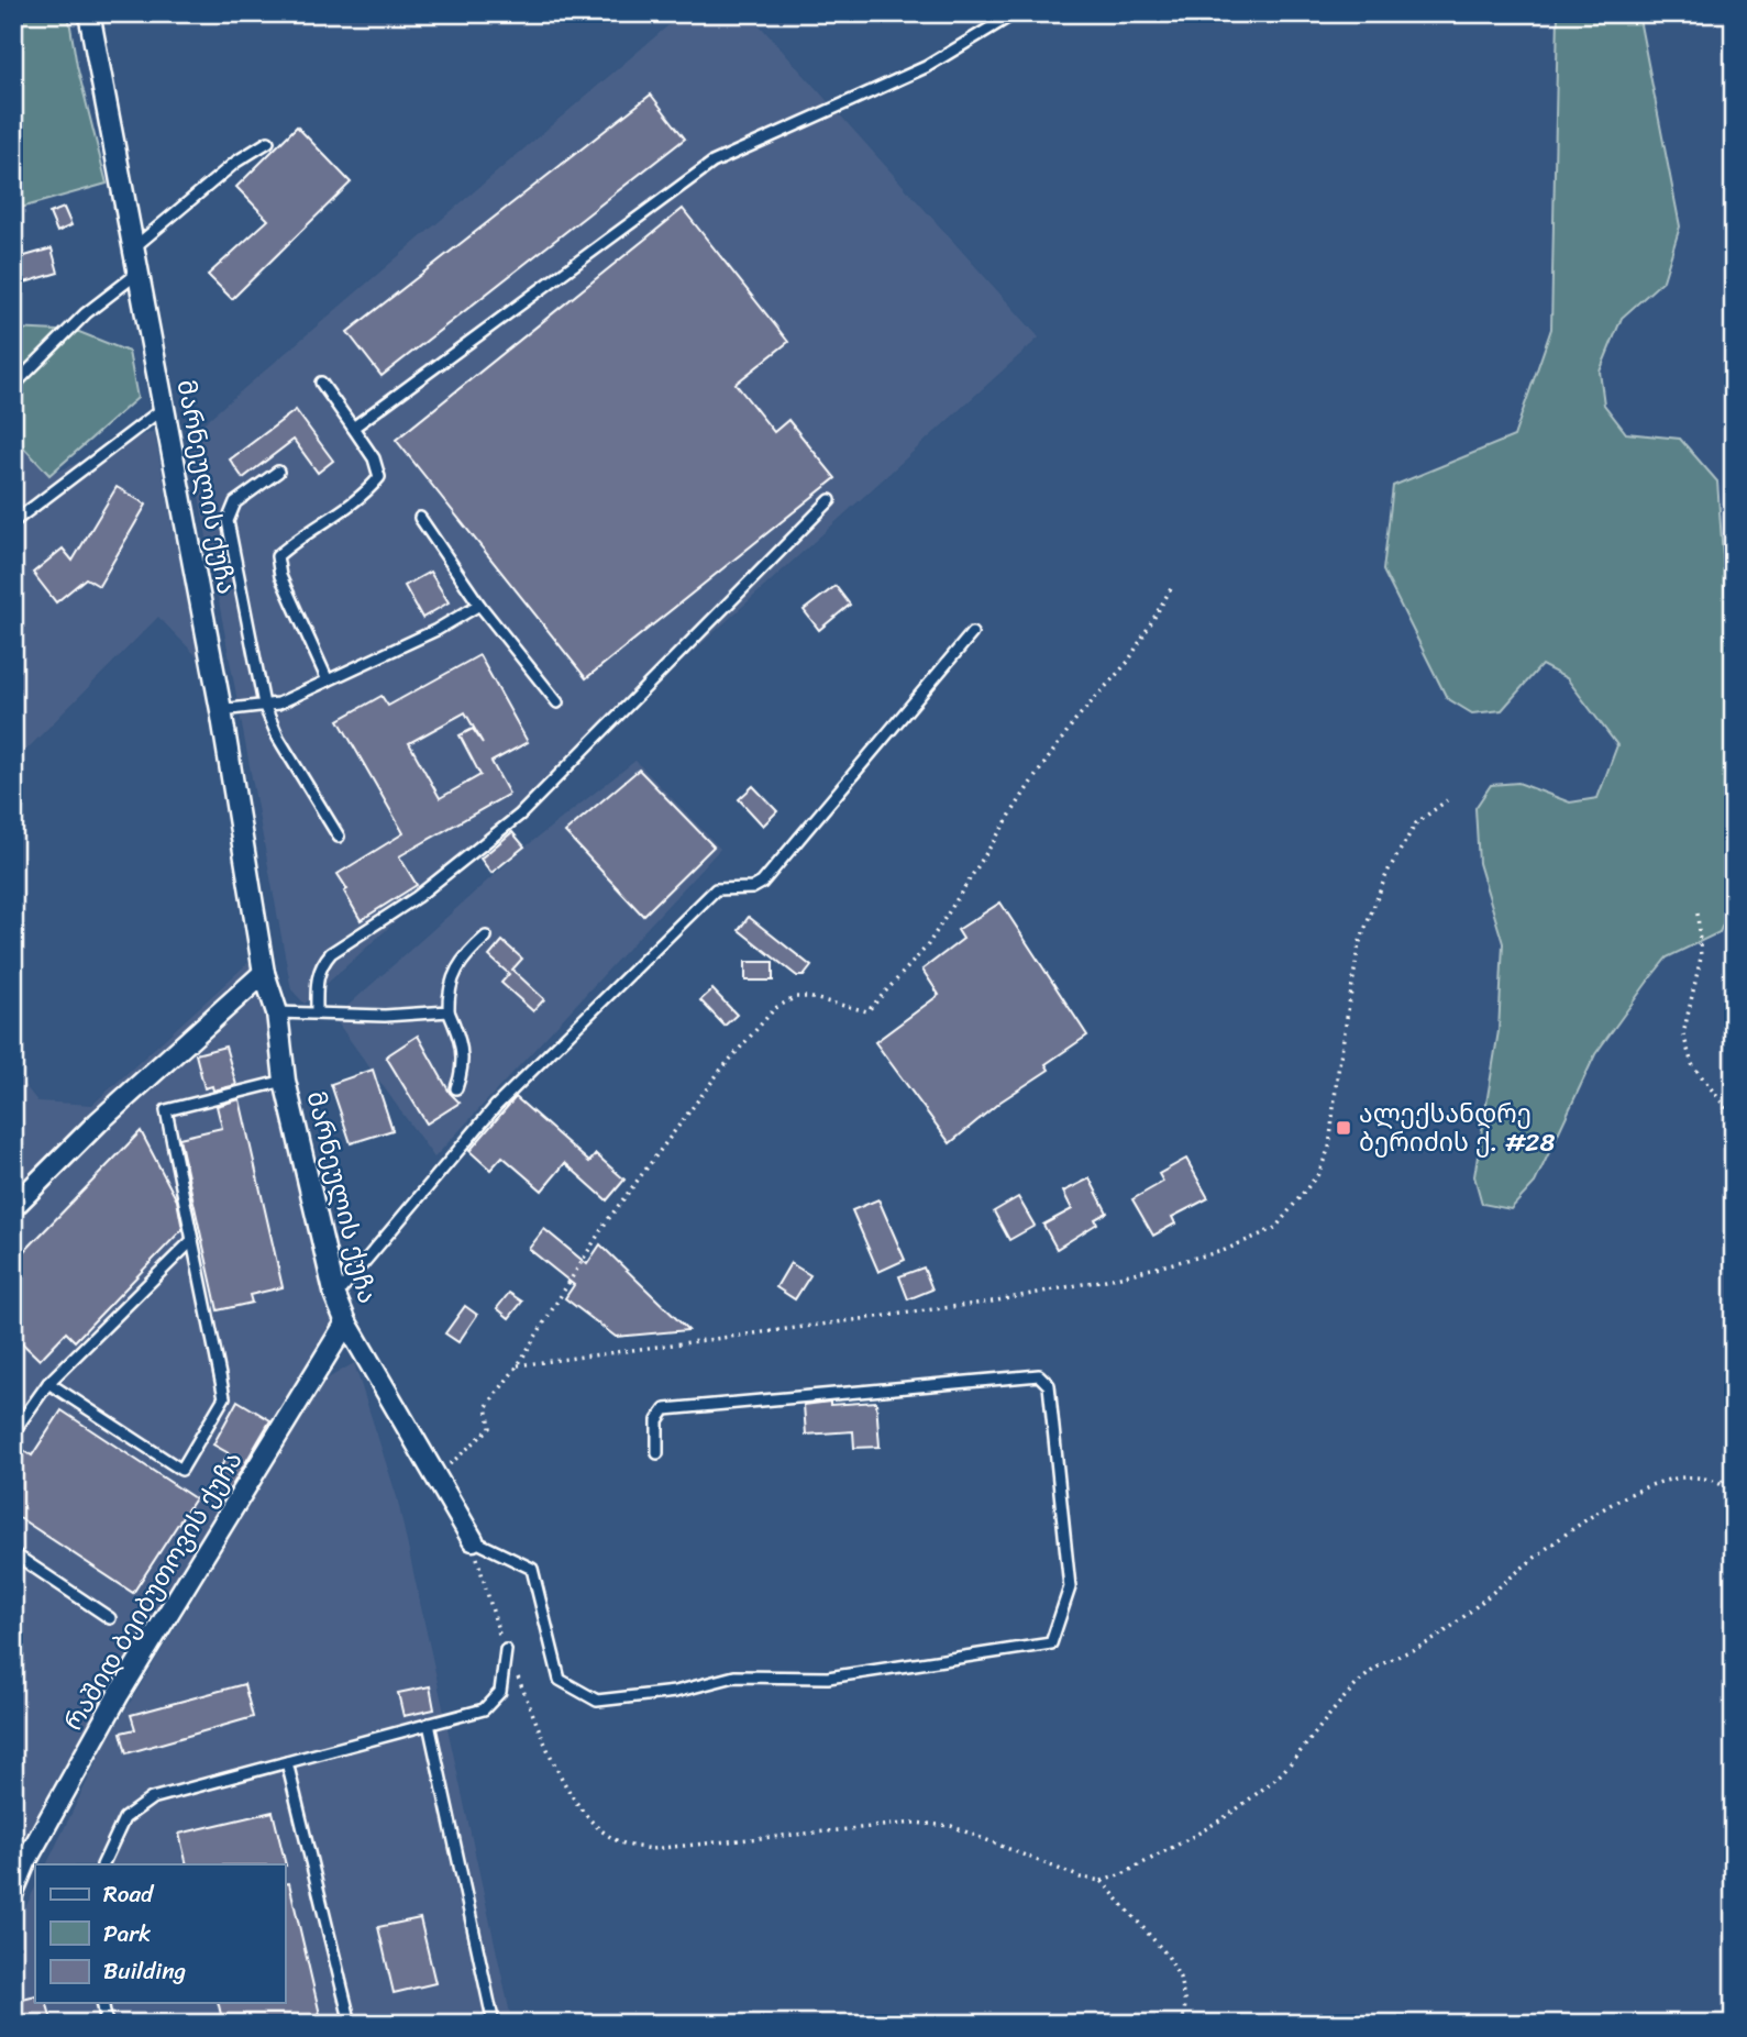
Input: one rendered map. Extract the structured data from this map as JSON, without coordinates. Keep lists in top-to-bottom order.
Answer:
{
  "streets": {
    "street": ["მარნეულის ქუჩა", "რაშიდ ბეიბუთოვის ქუჩა"]
  },
  "crossings": [
    ["მარნეულის ქუჩა", "რაშიდ ბეიბუთოვის ქუჩა"]
  ],
  "places": {
    "transit": ["ალექსანდრე ბერიძის ქ. #28"]
  },
  "legend": ["Road", "Park", "Building"]
}
